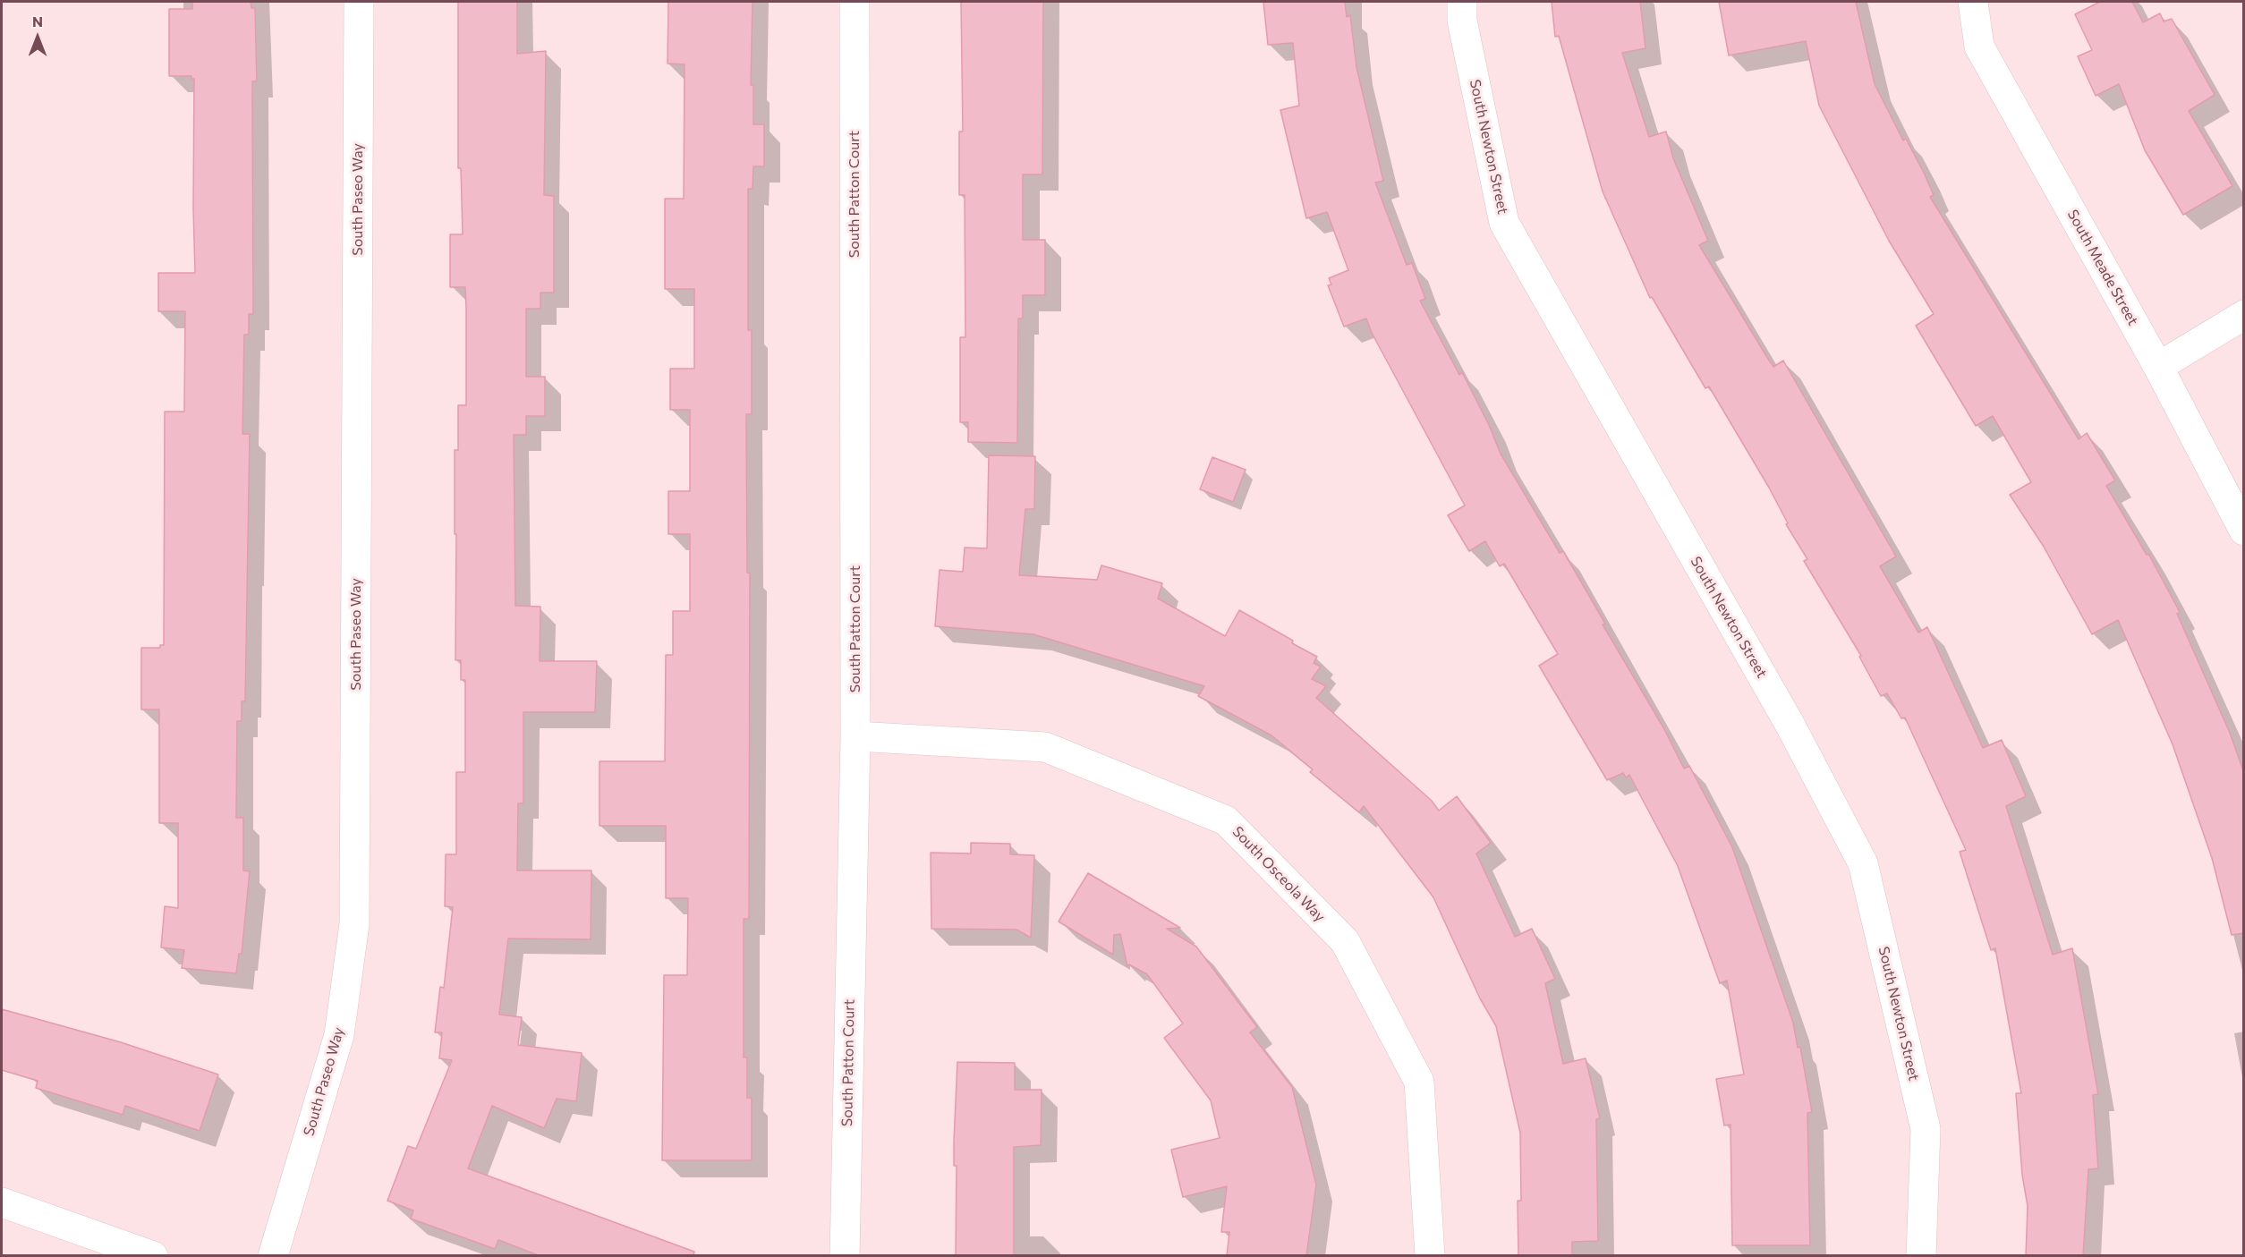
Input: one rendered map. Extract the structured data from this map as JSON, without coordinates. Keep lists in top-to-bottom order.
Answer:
{
  "streets": {
    "street": [
      "South Newton Street",
      "South Patton Court",
      "South Paseo Way",
      "South Meade Street",
      "South Osceola Way"
    ]
  },
  "crossings": [
    ["South Patton Court", "South Osceola Way"]
  ],
  "north": "top"
}
